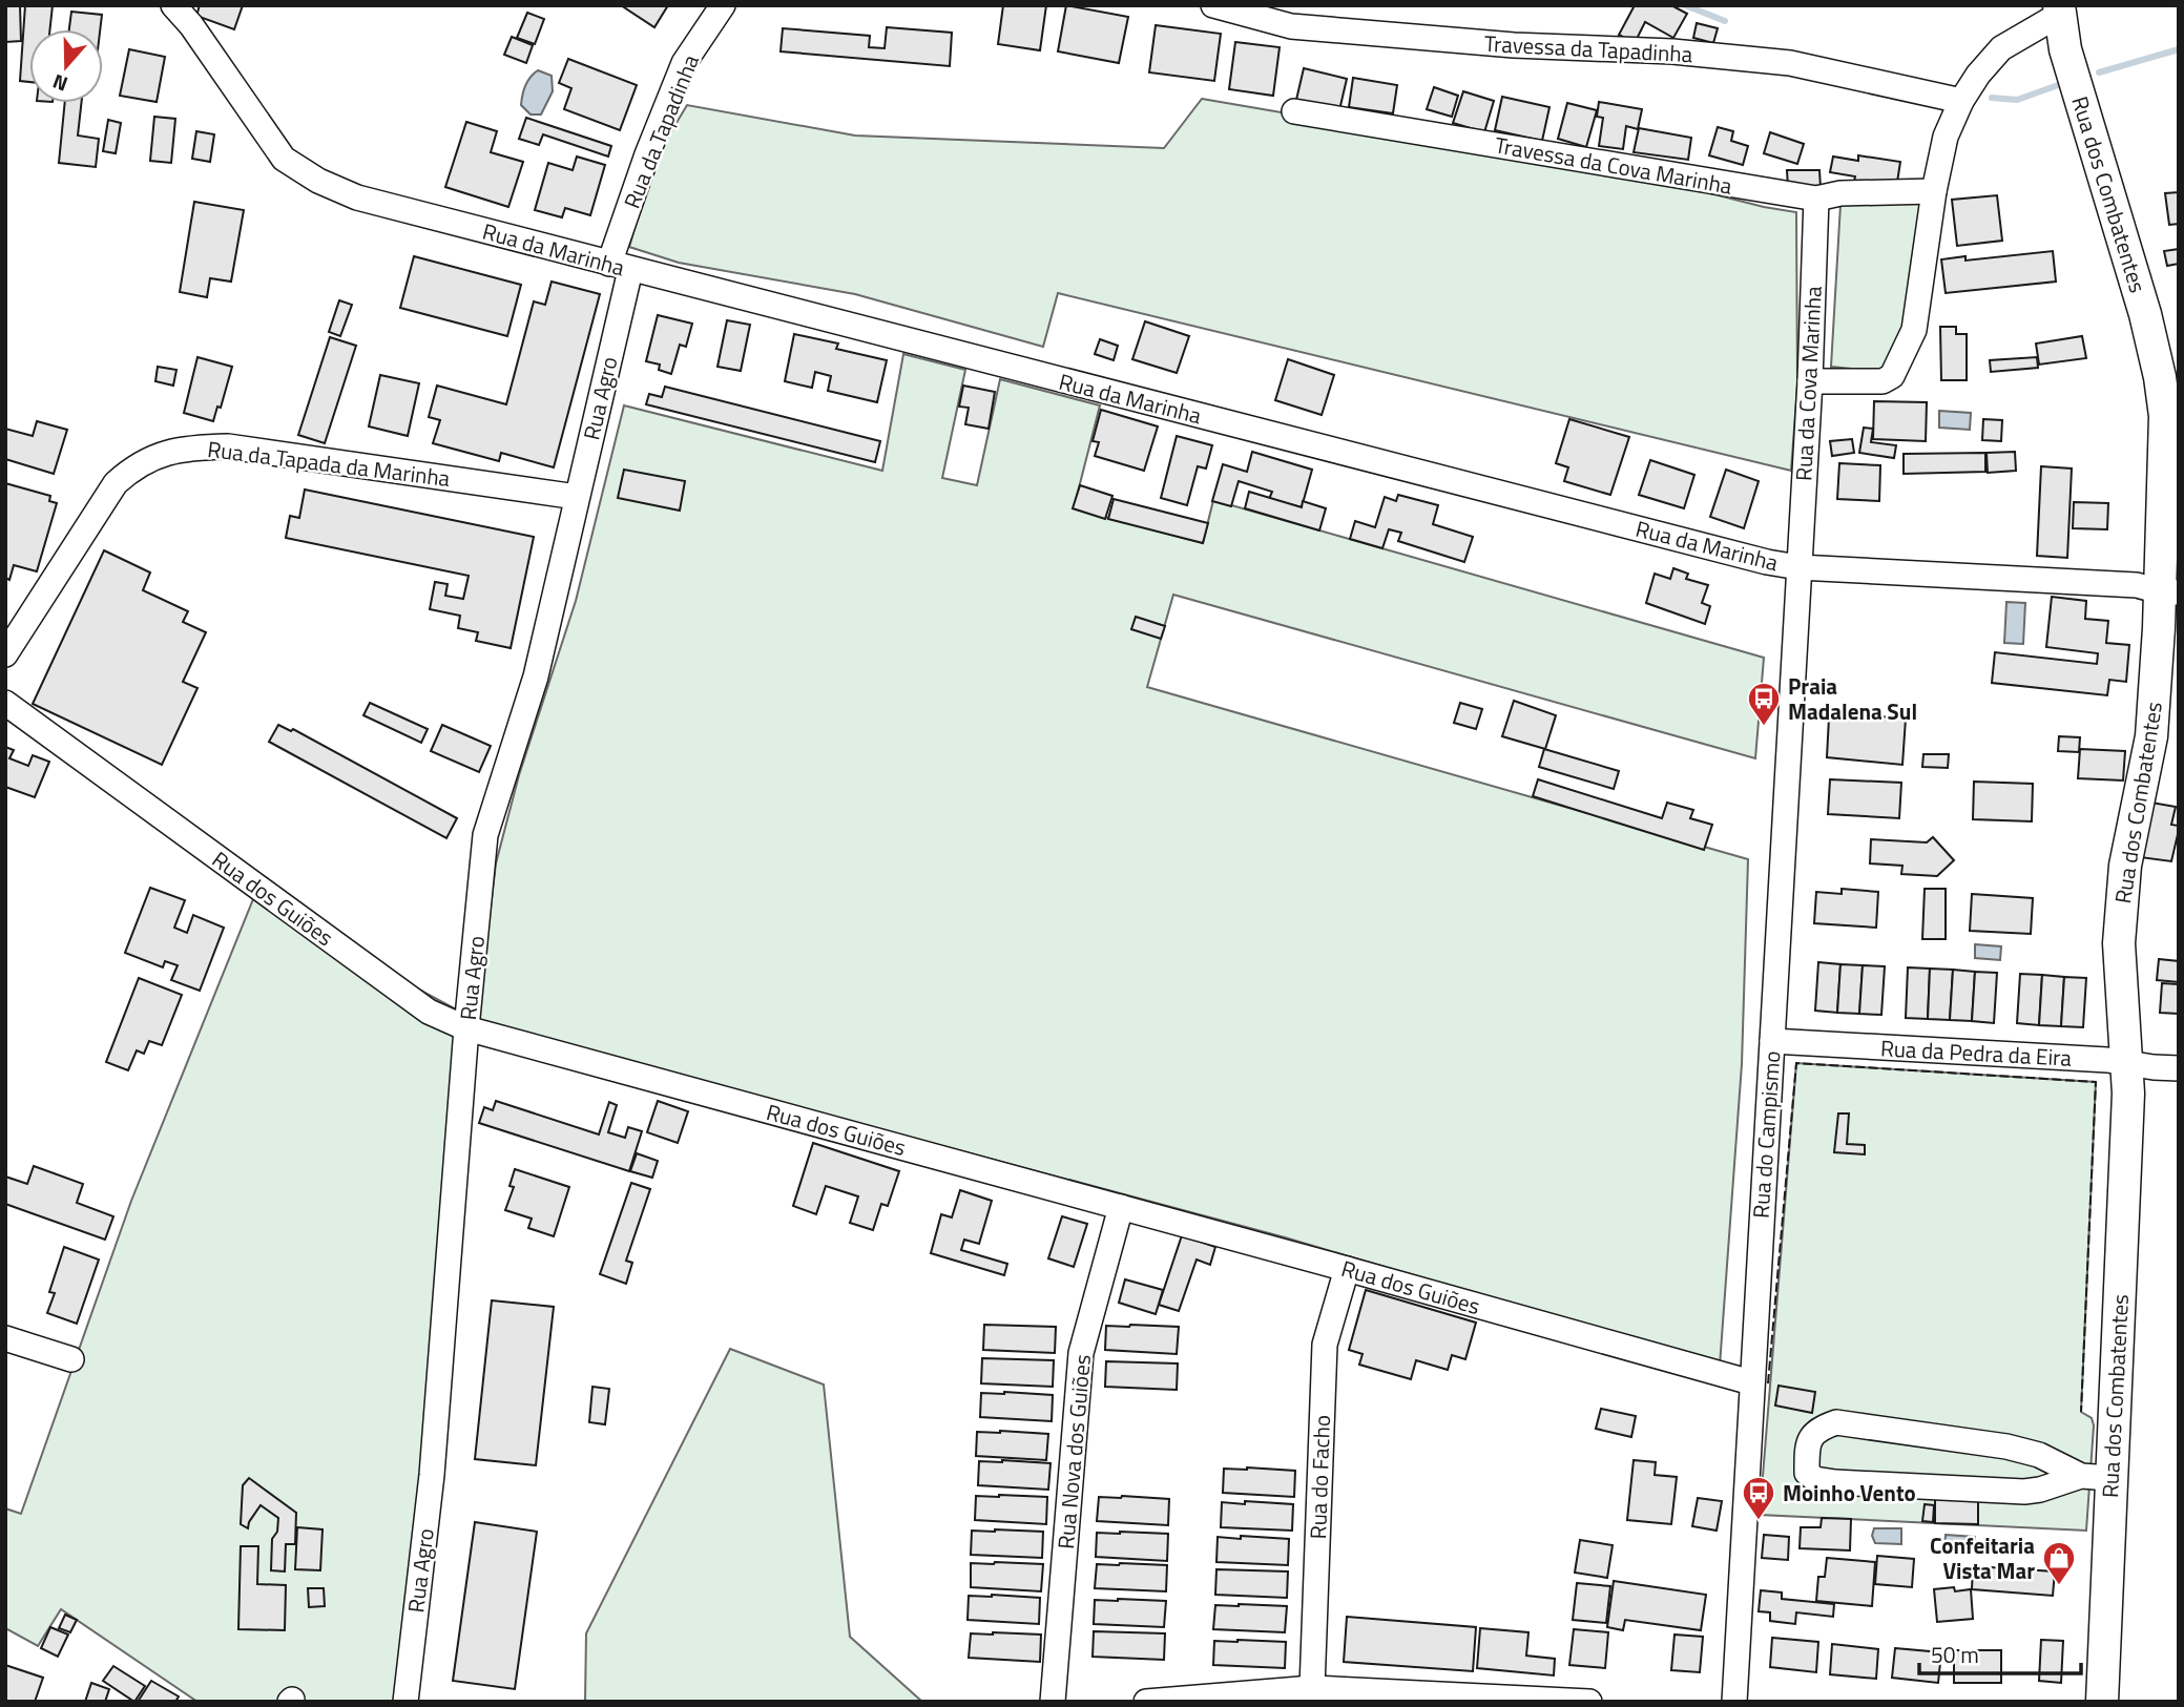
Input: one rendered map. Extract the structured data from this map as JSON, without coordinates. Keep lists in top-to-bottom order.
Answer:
{
  "streets": {
    "main road": ["Rua dos Combatentes"],
    "street": [
      "Travessa da Tapadinha",
      "Rua da Tapadinha",
      "Travessa da Cova Marinha",
      "Rua da Marinha",
      "Rua da Cova Marinha",
      "Rua Agro",
      "Rua da Tapada da Marinha",
      "Rua dos Guiões",
      "Rua da Pedra da Eira",
      "Rua do Campismo",
      "Rua Nova dos Guiões",
      "Rua do Facho"
    ]
  },
  "crossings": [
    ["Rua da Tapadinha", "Rua da Marinha"],
    ["Rua da Tapadinha", "Rua Agro"],
    ["Travessa da Cova Marinha", "Rua da Cova Marinha"],
    ["Rua dos Combatentes", "Rua da Marinha"],
    ["Rua dos Combatentes", "Rua da Pedra da Eira"],
    ["Rua da Marinha", "Rua da Cova Marinha"],
    ["Rua da Marinha", "Rua Agro"],
    ["Rua da Marinha", "Rua do Campismo"],
    ["Rua da Cova Marinha", "Rua do Campismo"],
    ["Rua Agro", "Rua da Tapada da Marinha"],
    ["Rua Agro", "Rua dos Guiões"],
    ["Rua dos Guiões", "Rua do Campismo"],
    ["Rua dos Guiões", "Rua Nova dos Guiões"],
    ["Rua dos Guiões", "Rua do Facho"],
    ["Rua da Pedra da Eira", "Rua do Campismo"]
  ],
  "places": {
    "bus stop": ["Praia Madalena Sul", "Moinho Vento"],
    "shop": ["Confeitaria Vista Mar"]
  },
  "scale_bar": "50 m",
  "north": "bottom"
}
